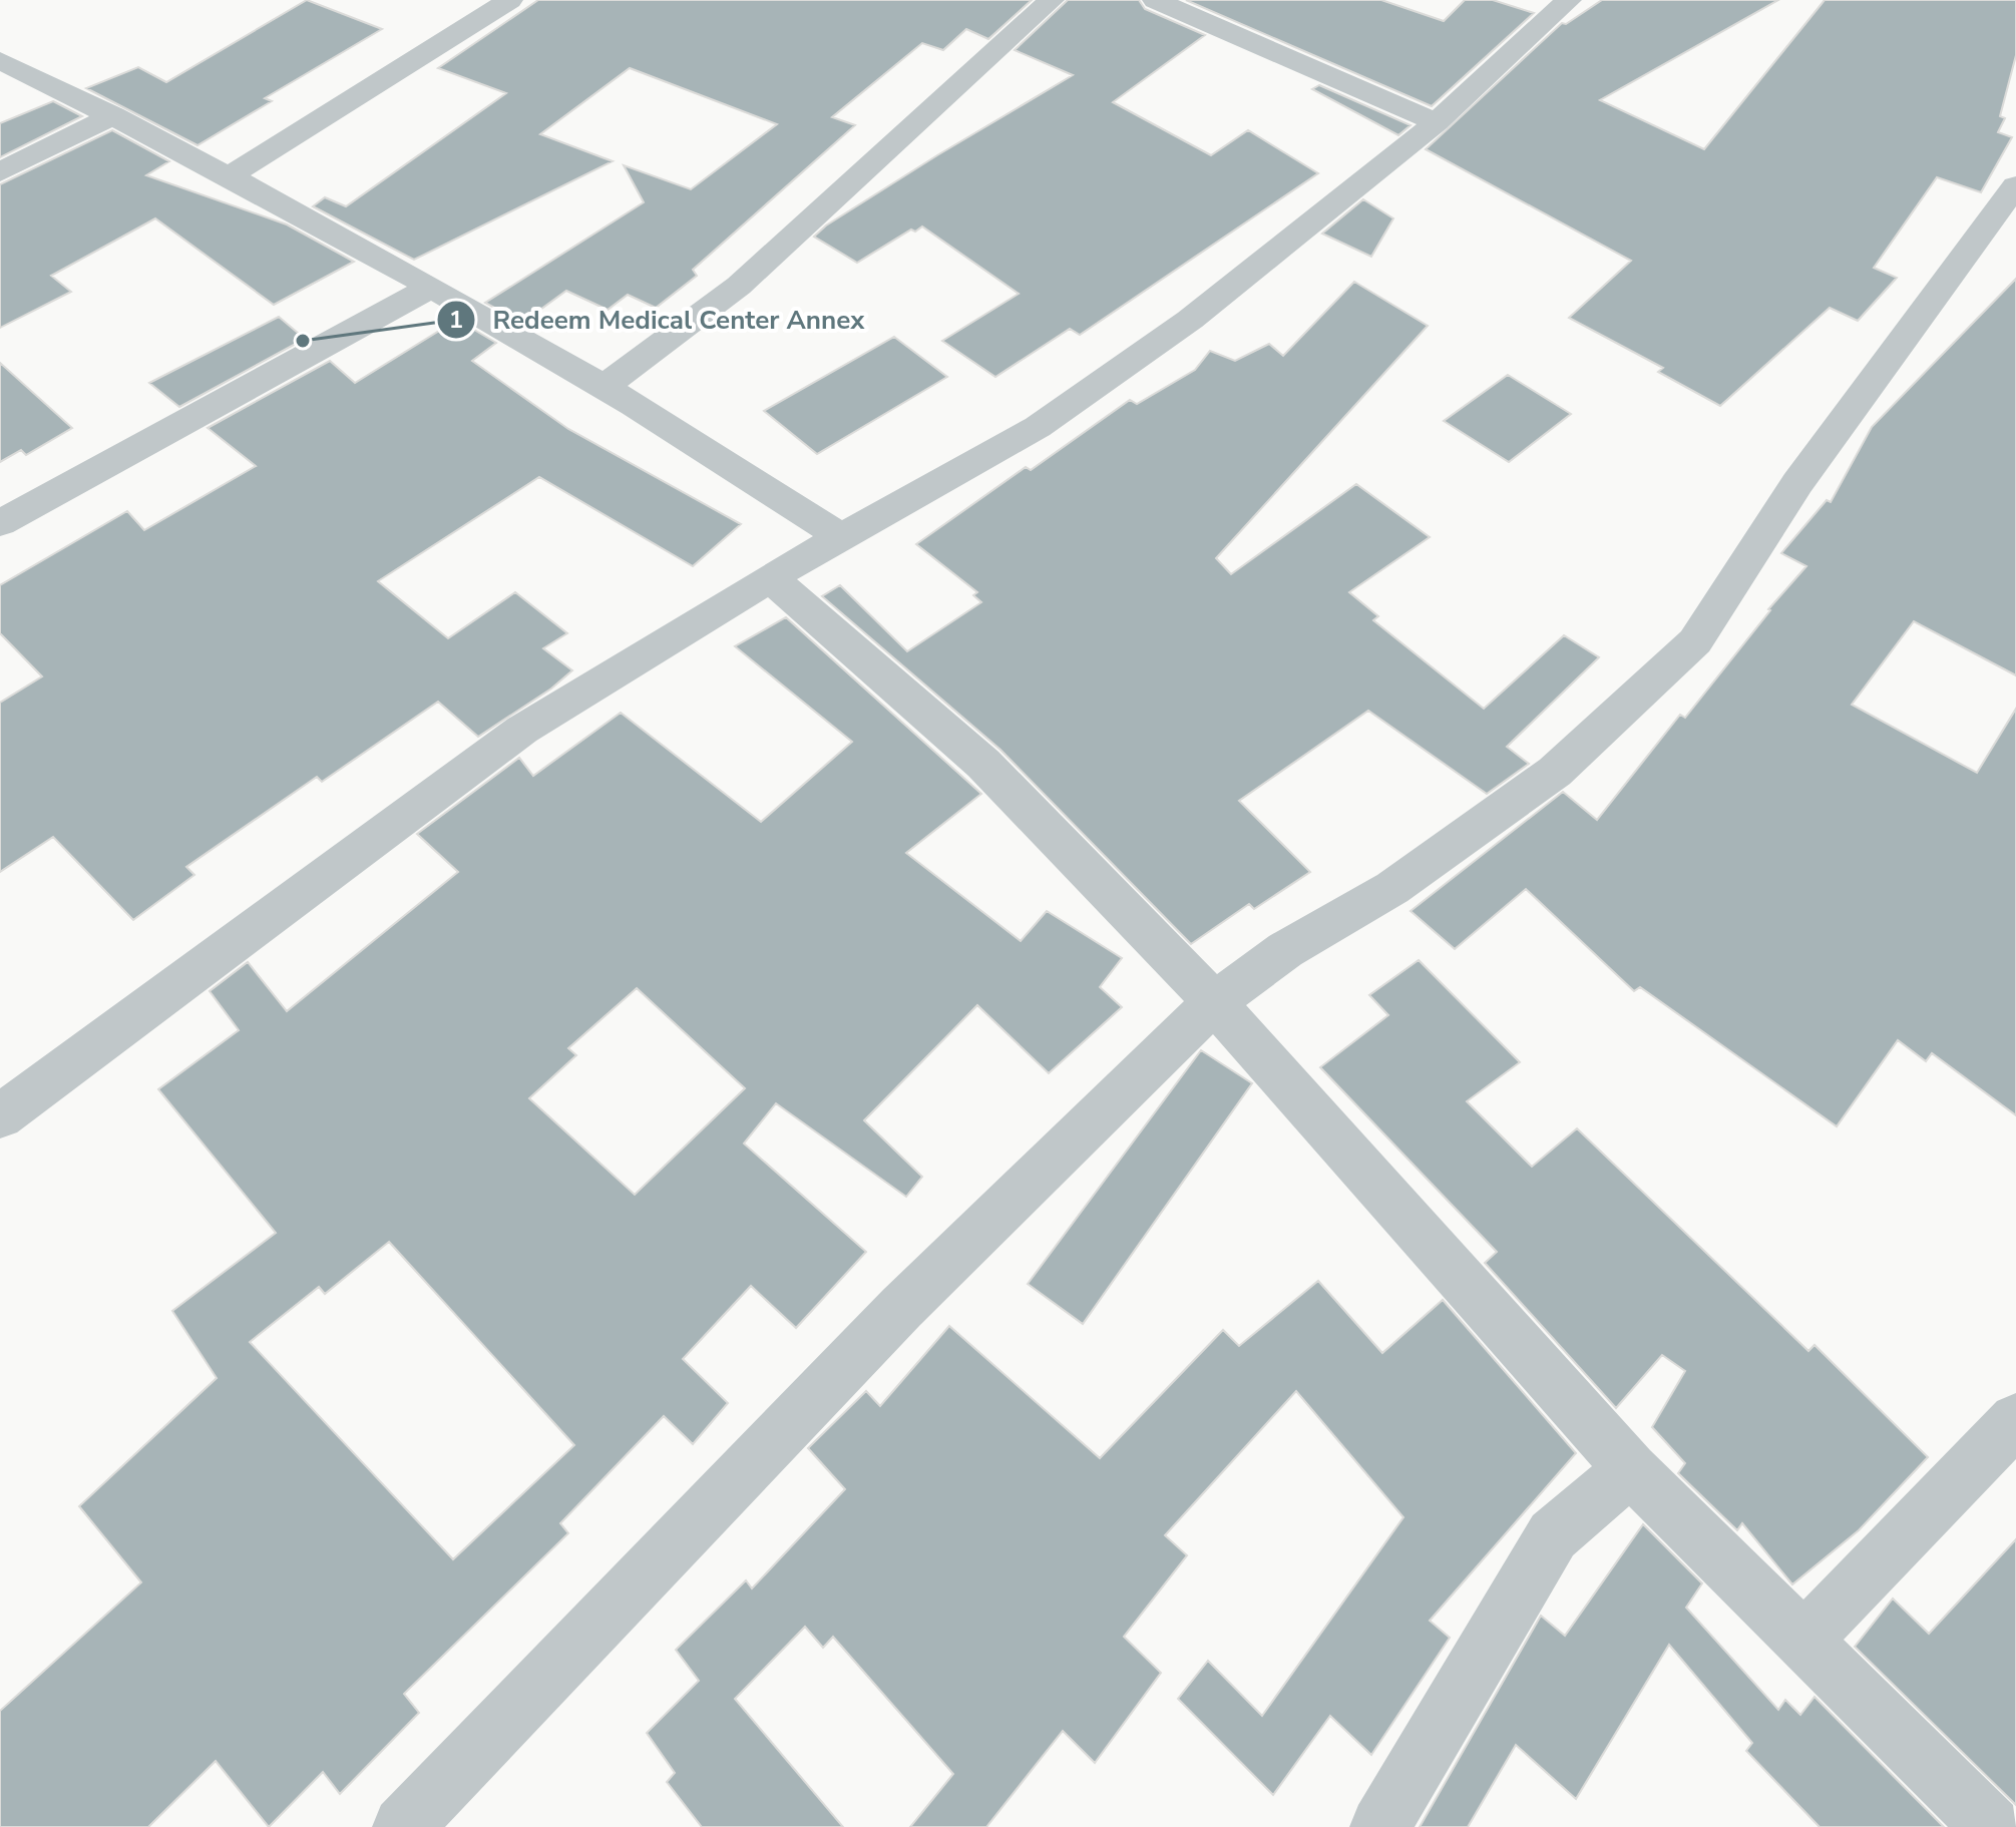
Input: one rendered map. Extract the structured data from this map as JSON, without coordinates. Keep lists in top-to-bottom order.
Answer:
{
  "places": ["Redeem Medical Center Annex"]
}
